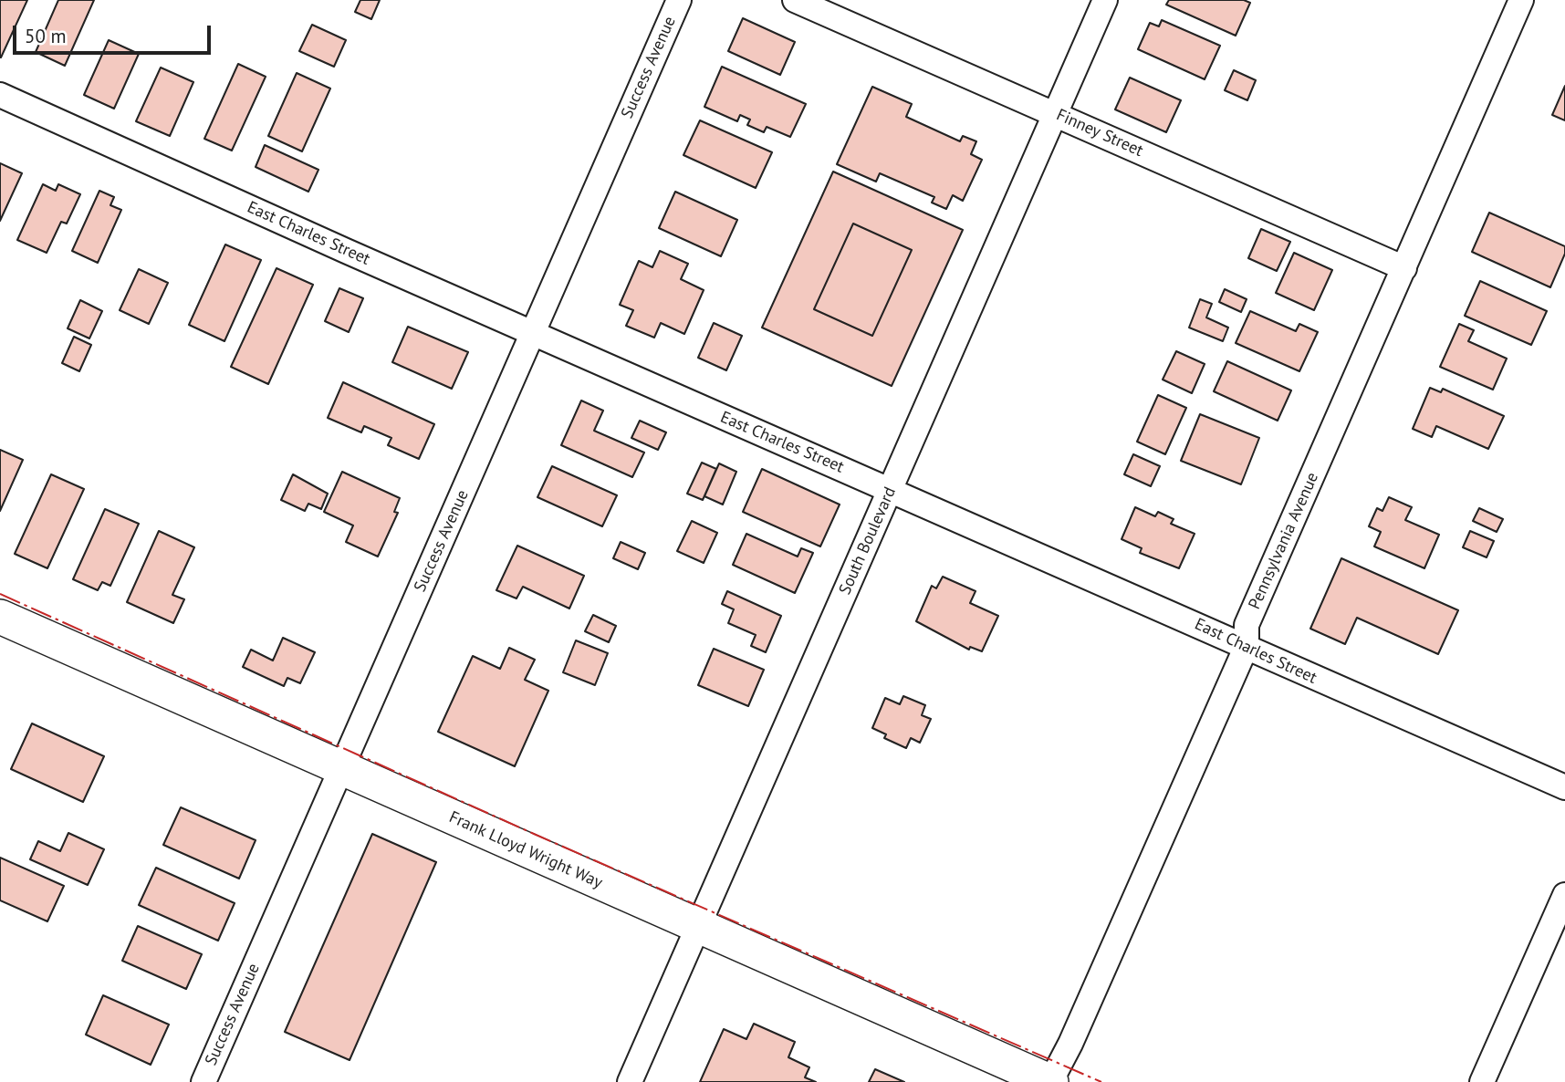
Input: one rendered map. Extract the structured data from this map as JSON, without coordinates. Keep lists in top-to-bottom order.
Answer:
{
  "streets": {
    "street": [
      "Success Avenue",
      "Finney Street",
      "East Charles Street",
      "South Boulevard",
      "Pennsylvania Avenue",
      "Frank Lloyd Wright Way"
    ]
  },
  "crossings": [
    ["Success Avenue", "East Charles Street"],
    ["Success Avenue", "Frank Lloyd Wright Way"],
    ["Finney Street", "South Boulevard"],
    ["Finney Street", "Pennsylvania Avenue"],
    ["East Charles Street", "South Boulevard"],
    ["East Charles Street", "Pennsylvania Avenue"],
    ["South Boulevard", "Frank Lloyd Wright Way"],
    ["Pennsylvania Avenue", "Frank Lloyd Wright Way"]
  ],
  "scale_bar": "50 m"
}
